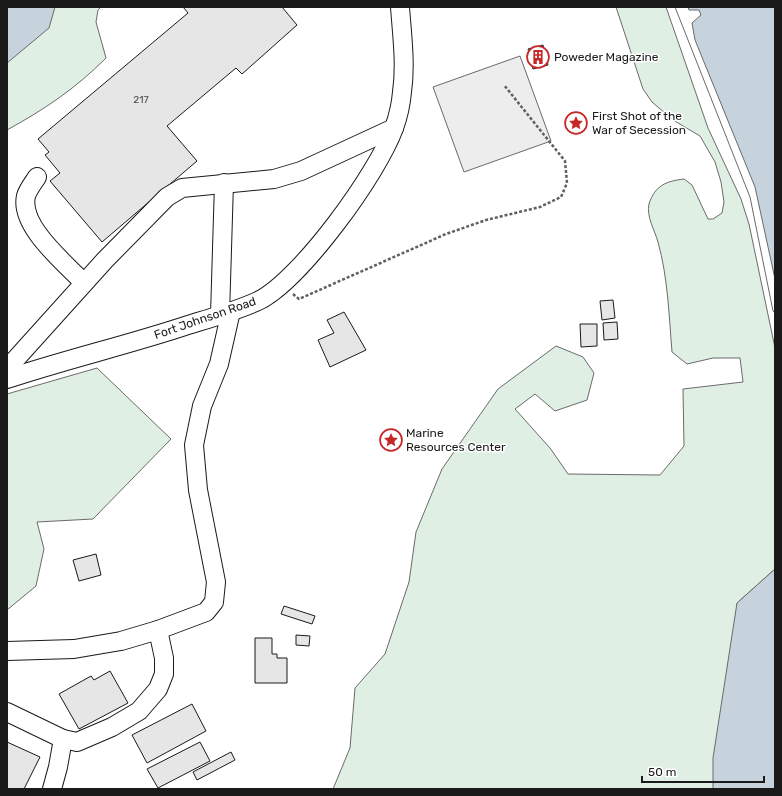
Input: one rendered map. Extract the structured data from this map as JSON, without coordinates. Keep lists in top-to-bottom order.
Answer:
{
  "streets": {
    "lane": ["Fort Johnson Road"]
  },
  "places": {
    "building": ["Poweder Magazine"],
    "place": ["First Shot of the War of Secession", "Marine Resources Center"]
  },
  "house_numbers": ["217"],
  "scale_bar": "50 m"
}
